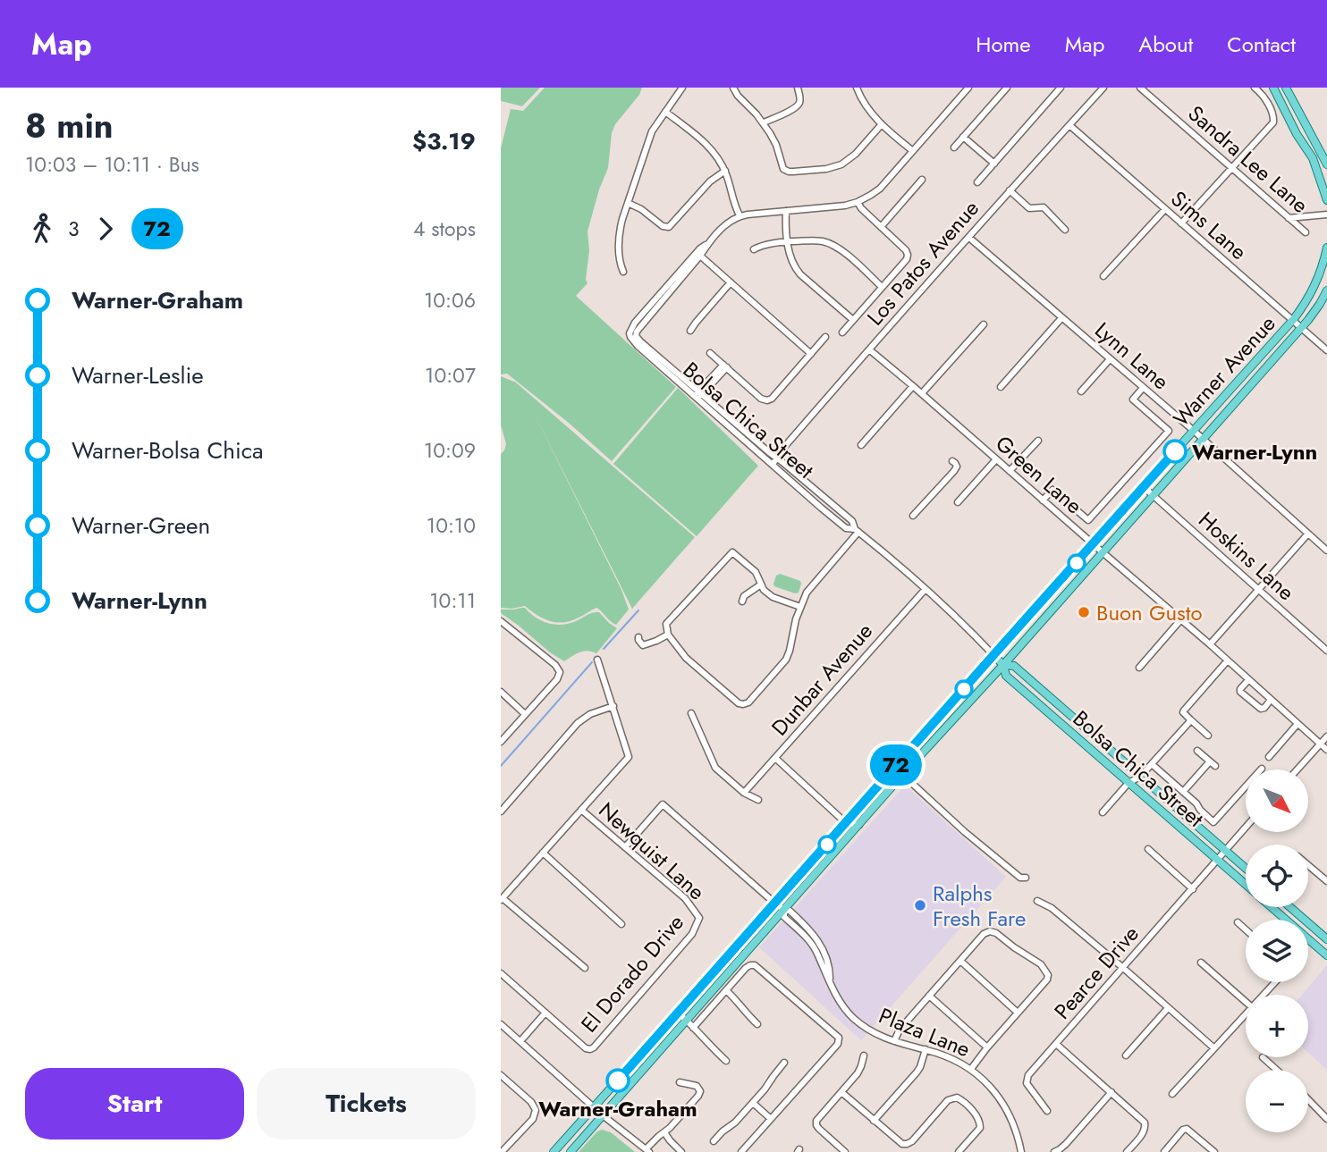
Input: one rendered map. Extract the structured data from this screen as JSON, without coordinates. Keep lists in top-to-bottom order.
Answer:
{
  "streets": {
    "main road": ["Warner Avenue", "Bolsa Chica Street"],
    "street": [
      "Sandra Lee Lane",
      "Sims Lane",
      "Los Patos Avenue",
      "Lynn Lane",
      "Green Lane",
      "Hoskins Lane",
      "Dunbar Avenue",
      "Newquist Lane",
      "Pearce Drive",
      "El Dorado Drive",
      "Plaza Lane"
    ]
  },
  "crossings": [
    ["Sims Lane", "Los Patos Avenue"],
    ["Sims Lane", "Warner Avenue"],
    ["Los Patos Avenue", "Lynn Lane"],
    ["Los Patos Avenue", "Bolsa Chica Street"],
    ["Los Patos Avenue", "Green Lane"],
    ["Lynn Lane", "Warner Avenue"],
    ["Warner Avenue", "Bolsa Chica Street"],
    ["Warner Avenue", "Green Lane"],
    ["Warner Avenue", "Hoskins Lane"],
    ["Warner Avenue", "Plaza Lane"],
    ["Bolsa Chica Street", "Dunbar Avenue"],
    ["Bolsa Chica Street", "Pearce Drive"],
    ["Newquist Lane", "El Dorado Drive"],
    ["Newquist Lane", "Plaza Lane"]
  ],
  "places": [
    "Warner-Lynn",
    "Buon Gusto",
    "Ralphs Fresh Fare",
    "Warner-Graham"
  ],
  "lines": ["bus line 72"],
  "north": "bottom right",
  "page": {
    "header": "Map",
    "nav": [
      "Home",
      "Map",
      "About",
      "Contact"
    ],
    "heading": ["8 min", "10:03 – 10:11 · Bus", "$3.19"],
    "on_map": "72",
    "legs": ["3", "72", "4 stops"],
    "list": [
      {
        "name": "Warner-Graham",
        "value": "10:06"
      },
      {
        "name": "Warner-Leslie",
        "value": "10:07"
      },
      {
        "name": "Warner-Bolsa Chica",
        "value": "10:09"
      },
      {
        "name": "Warner-Green",
        "value": "10:10"
      },
      {
        "name": "Warner-Lynn",
        "value": "10:11"
      }
    ],
    "map_buttons": ["+", "−"],
    "buttons": ["Start", "Tickets"]
  }
}
